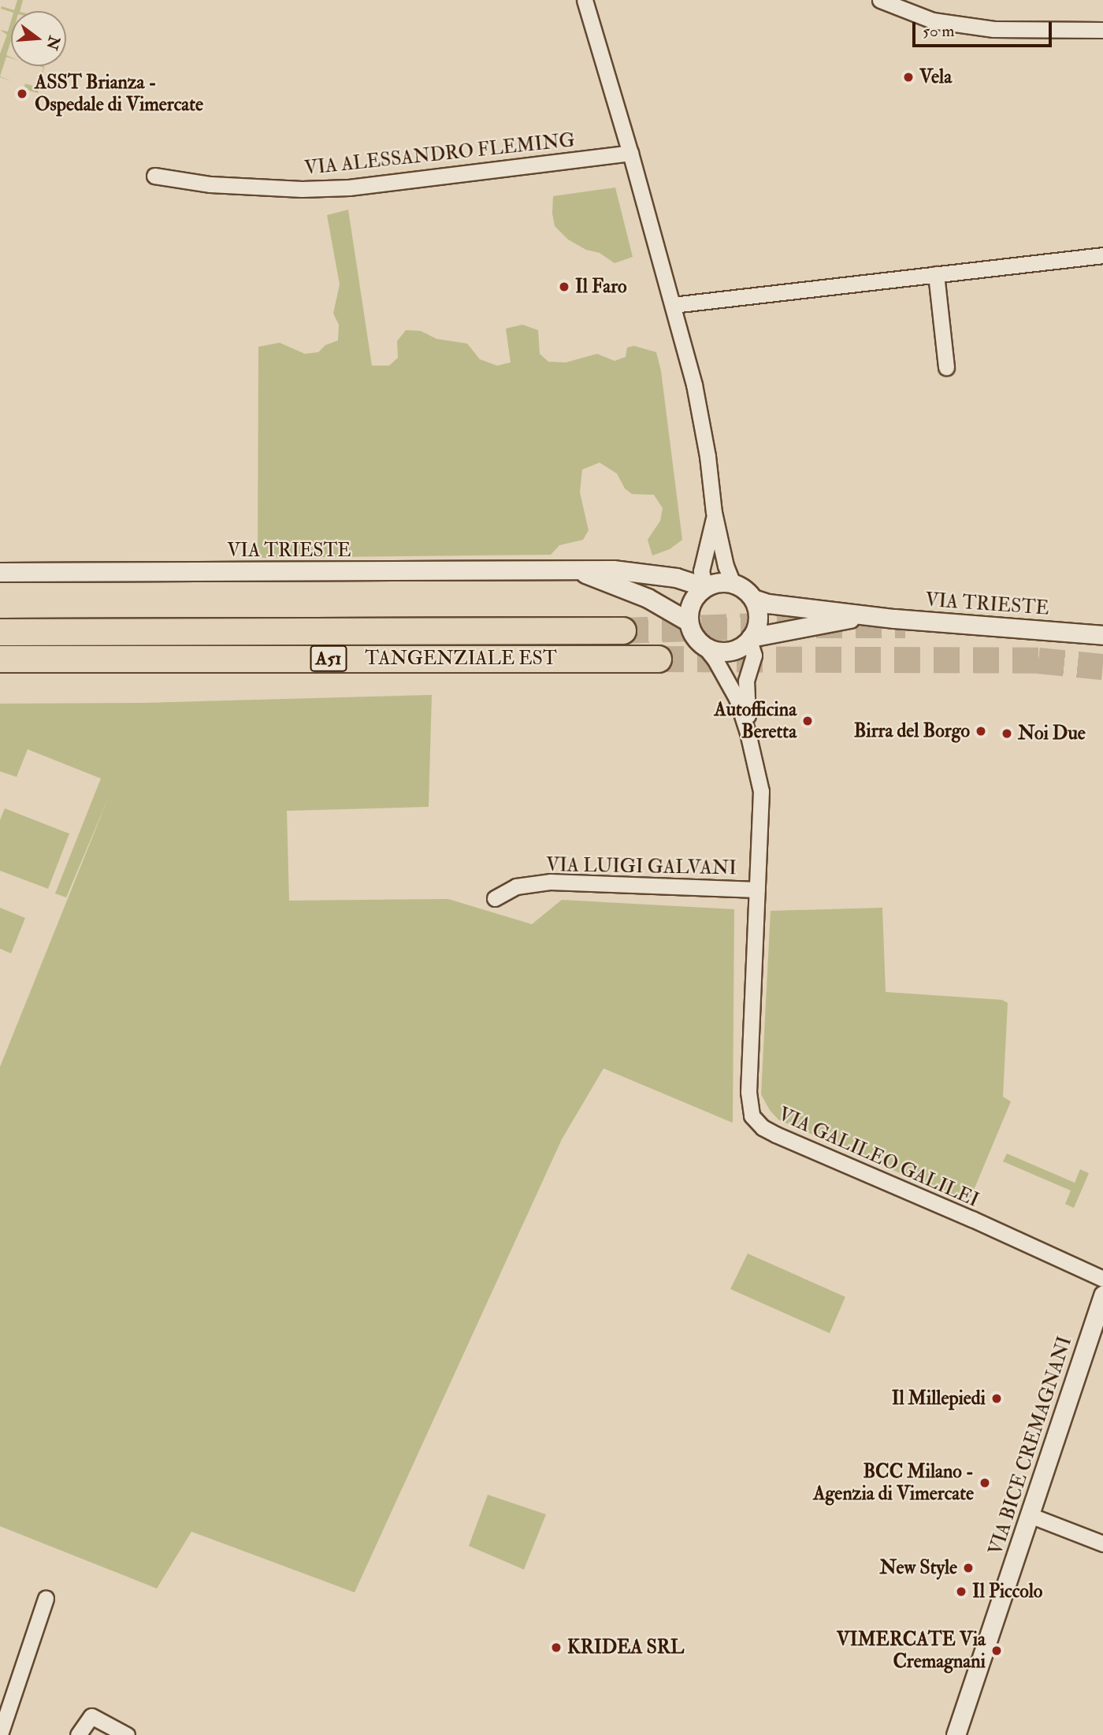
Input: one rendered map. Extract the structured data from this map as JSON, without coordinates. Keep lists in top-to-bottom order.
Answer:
{
  "streets": {
    "highway": ["A51", "TANGENZIALE EST"],
    "street": [
      "VIA ALESSANDRO FLEMING",
      "VIA TRIESTE",
      "VIA LUIGI GALVANI",
      "VIA GALILEO GALILEI",
      "VIA BICE CREMAGNANI"
    ]
  },
  "crossings": [
    ["VIA TRIESTE", "VIA GALILEO GALILEI"],
    ["VIA LUIGI GALVANI", "VIA GALILEO GALILEI"]
  ],
  "places": [
    "Vela",
    "ASST Brianza - Ospedale di Vimercate",
    "Il Faro",
    "Autofficina Beretta",
    "Birra del Borgo",
    "Noi Due",
    "Il Millepiedi",
    "BCC Milano - Agenzia di Vimercate",
    "New Style",
    "Il Piccolo",
    "KRIDEA SRL",
    "VIMERCATE Via Cremagnani"
  ],
  "scale_bar": "50 m",
  "north": "right"
}
